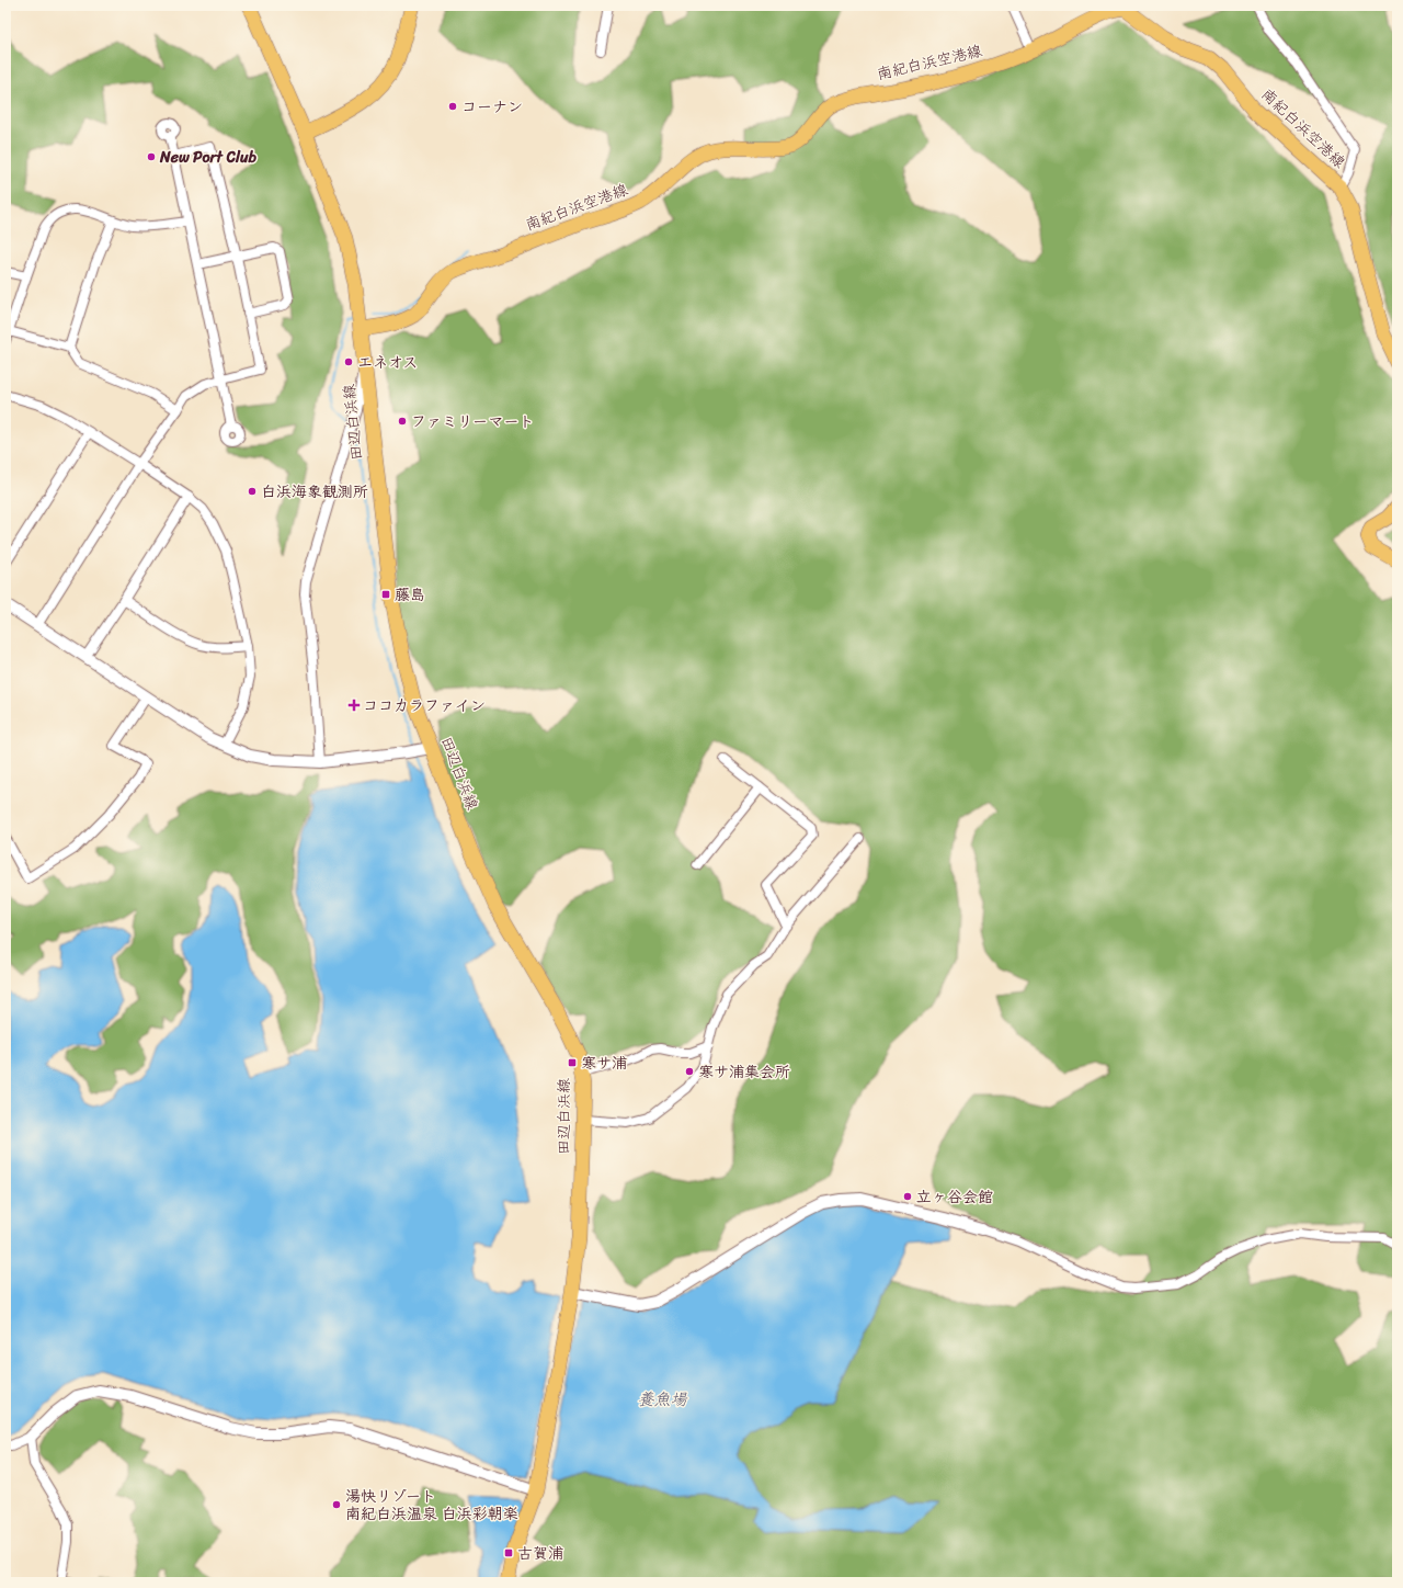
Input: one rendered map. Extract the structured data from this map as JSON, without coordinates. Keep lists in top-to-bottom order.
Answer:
{
  "streets": {
    "main road": ["南紀白浜空港線", "田辺白浜線"]
  },
  "crossings": [
    ["南紀白浜空港線", "田辺白浜線"]
  ],
  "water": ["養魚場"],
  "places": {
    "other": [
      "コーナン",
      "New Port Club",
      "エネオス",
      "ファミリーマート",
      "白浜海象観測所",
      "寒サ浦集会所",
      "立ヶ谷会館",
      "湯快リゾート 南紀白浜温泉 白浜彩朝楽"
    ],
    "transit": ["藤島", "寒サ浦", "古賀浦"],
    "health": ["ココカラファイン"]
  }
}
